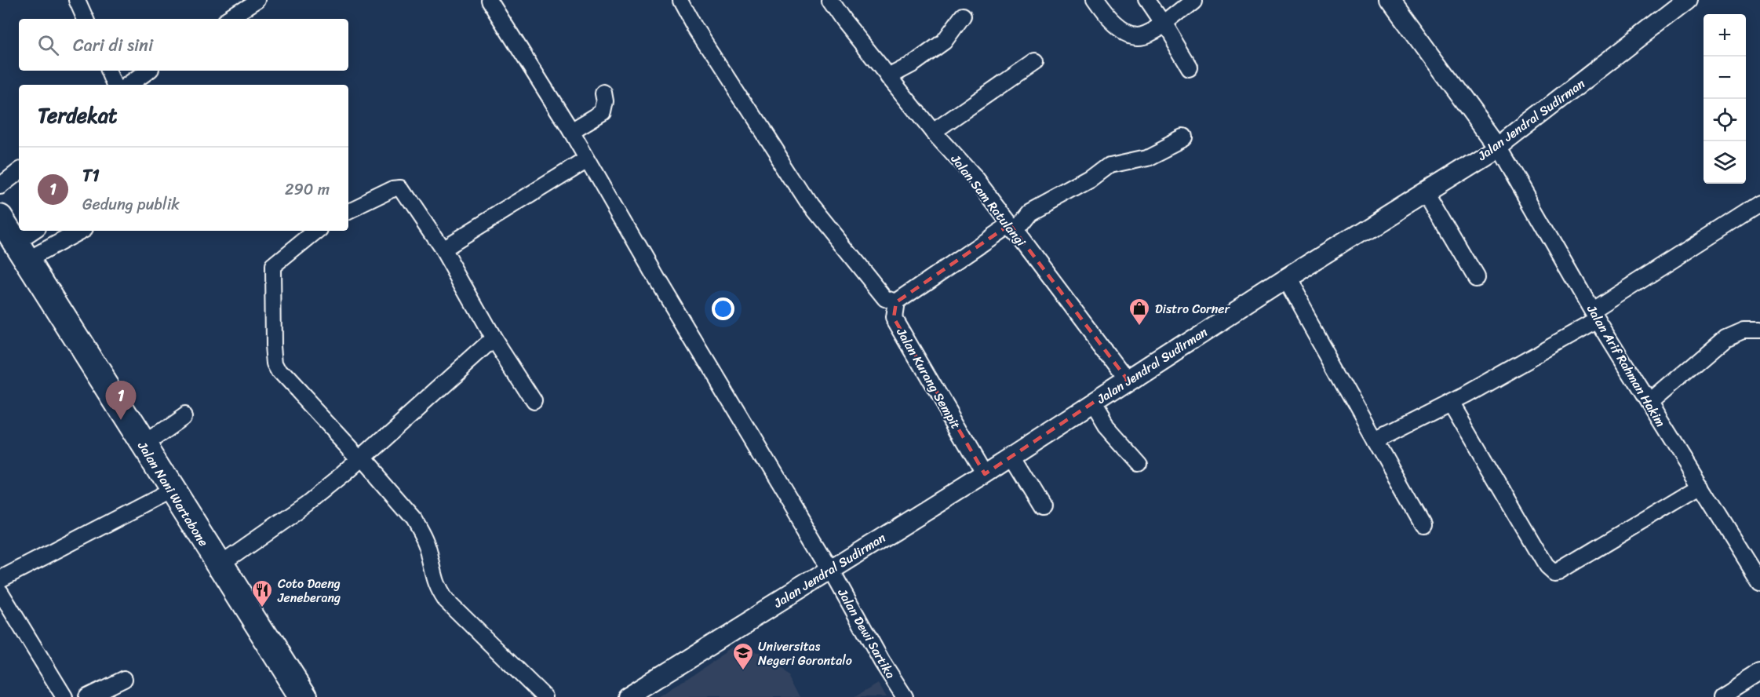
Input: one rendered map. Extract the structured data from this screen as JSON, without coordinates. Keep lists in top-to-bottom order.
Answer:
{
  "streets": {
    "main road": ["Jalan Nani Wartabone"],
    "street": [
      "Jalan Jendral Sudirman",
      "Jalan Sam Ratulangi",
      "Jalan Arif Rahman Hakim",
      "Jalan Kurang Sempit",
      "Jalan Dewi Sartika"
    ]
  },
  "crossings": [
    ["Jalan Jendral Sudirman", "Jalan Sam Ratulangi"],
    ["Jalan Jendral Sudirman", "Jalan Arif Rahman Hakim"],
    ["Jalan Jendral Sudirman", "Jalan Kurang Sempit"],
    ["Jalan Jendral Sudirman", "Jalan Dewi Sartika"]
  ],
  "places": {
    "shop": ["Distro Corner"],
    "restaurant": ["Coto Daeng Jeneberang"],
    "school or university": ["Universitas Negeri Gorontalo"]
  },
  "page": {
    "map_buttons": ["+", "−"],
    "search": "Cari di sini",
    "heading": "Terdekat",
    "list": [
      {
        "mark": "1",
        "name": "T1",
        "note": "Gedung publik",
        "value": "290 m"
      }
    ],
    "pins": "1"
  }
}
